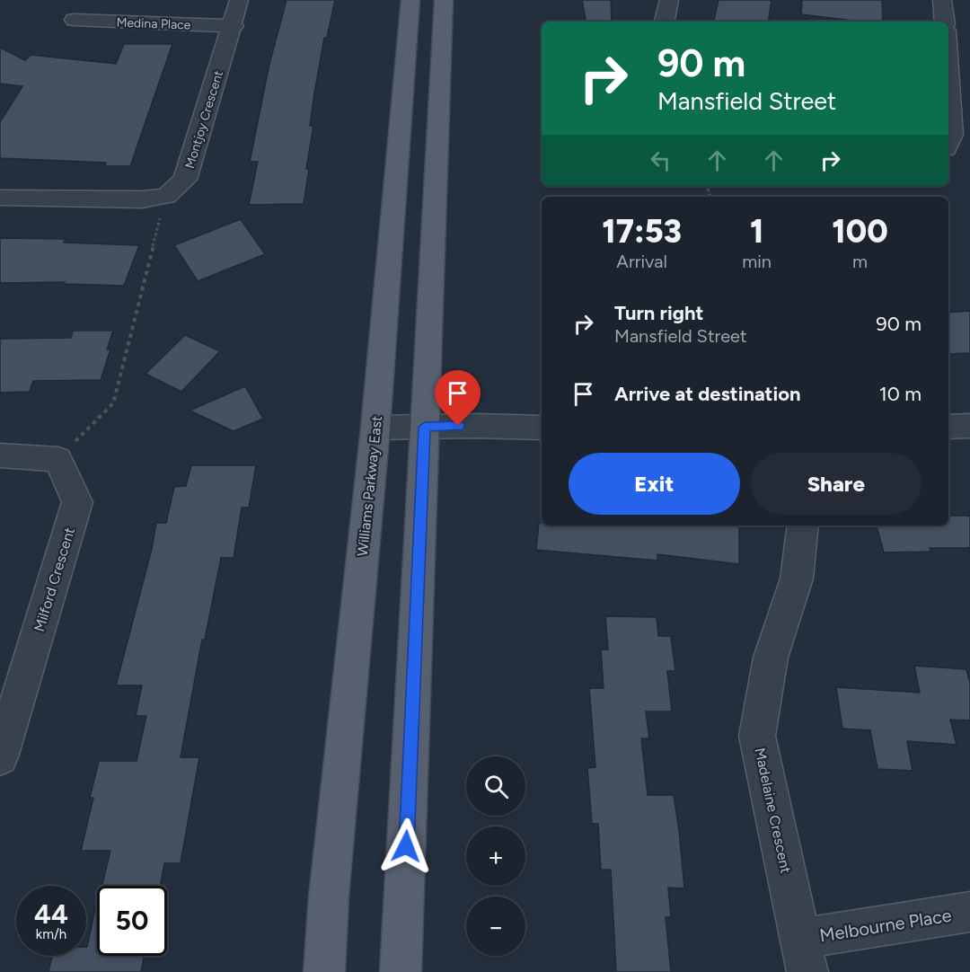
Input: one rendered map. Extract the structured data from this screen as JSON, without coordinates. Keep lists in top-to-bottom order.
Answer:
{
  "streets": {
    "main road": ["Williams Parkway East"],
    "street": [
      "Medina Place",
      "Montjoy Crescent",
      "Milford Crescent",
      "Madelaine Crescent",
      "Melbourne Place"
    ]
  },
  "crossings": [
    ["Medina Place", "Montjoy Crescent"],
    ["Madelaine Crescent", "Melbourne Place"]
  ],
  "page": {
    "turn": ["90 m", "Mansfield Street"],
    "eta": [
      "17:53",
      "Arrival",
      "1",
      "min",
      "100",
      "m"
    ],
    "list": [
      {
        "name": "Turn right",
        "note": "Mansfield Street",
        "value": "90 m"
      },
      {
        "name": "Arrive at destination",
        "value": "10 m"
      }
    ],
    "buttons": ["Exit", "Share"],
    "map_buttons": ["+", "−"],
    "speed": "44 km/h",
    "limit": "50"
  }
}
